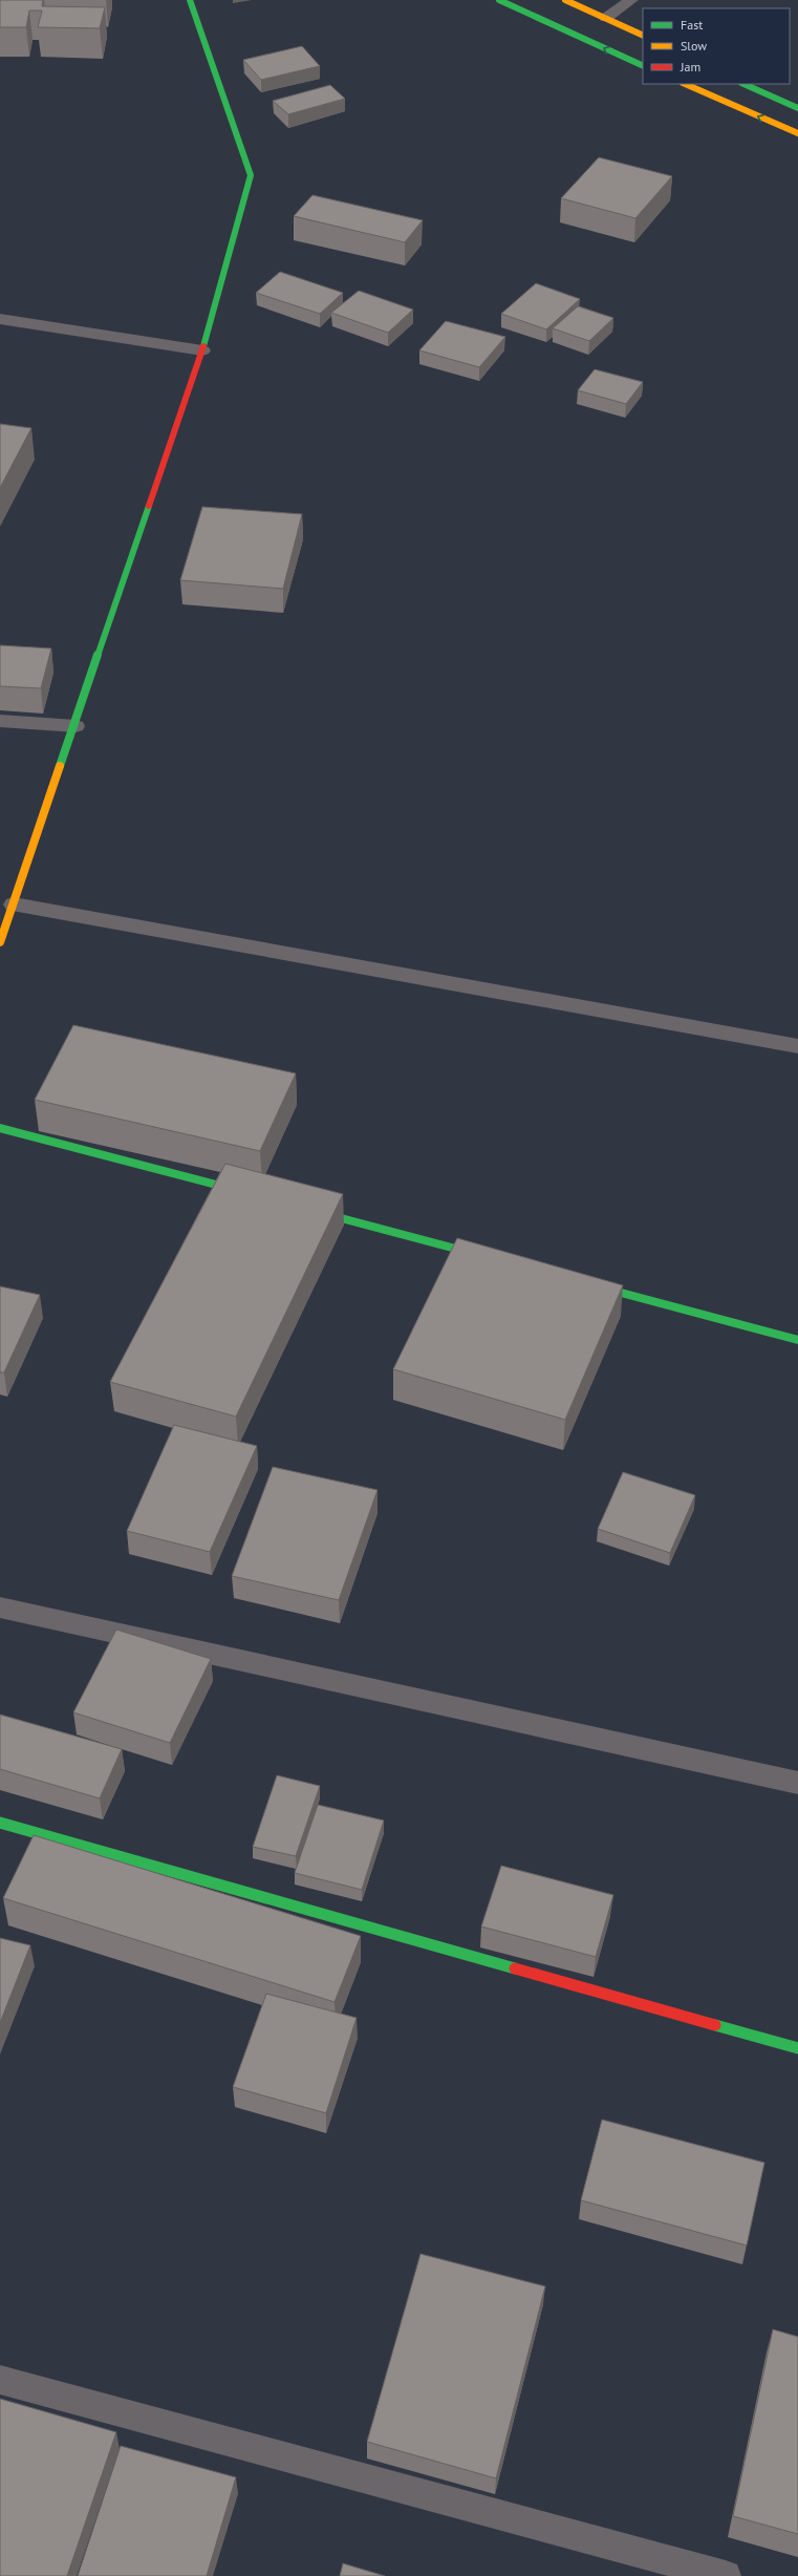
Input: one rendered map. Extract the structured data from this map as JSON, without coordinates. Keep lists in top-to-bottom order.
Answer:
{
  "legend": ["Fast", "Slow", "Jam"]
}
